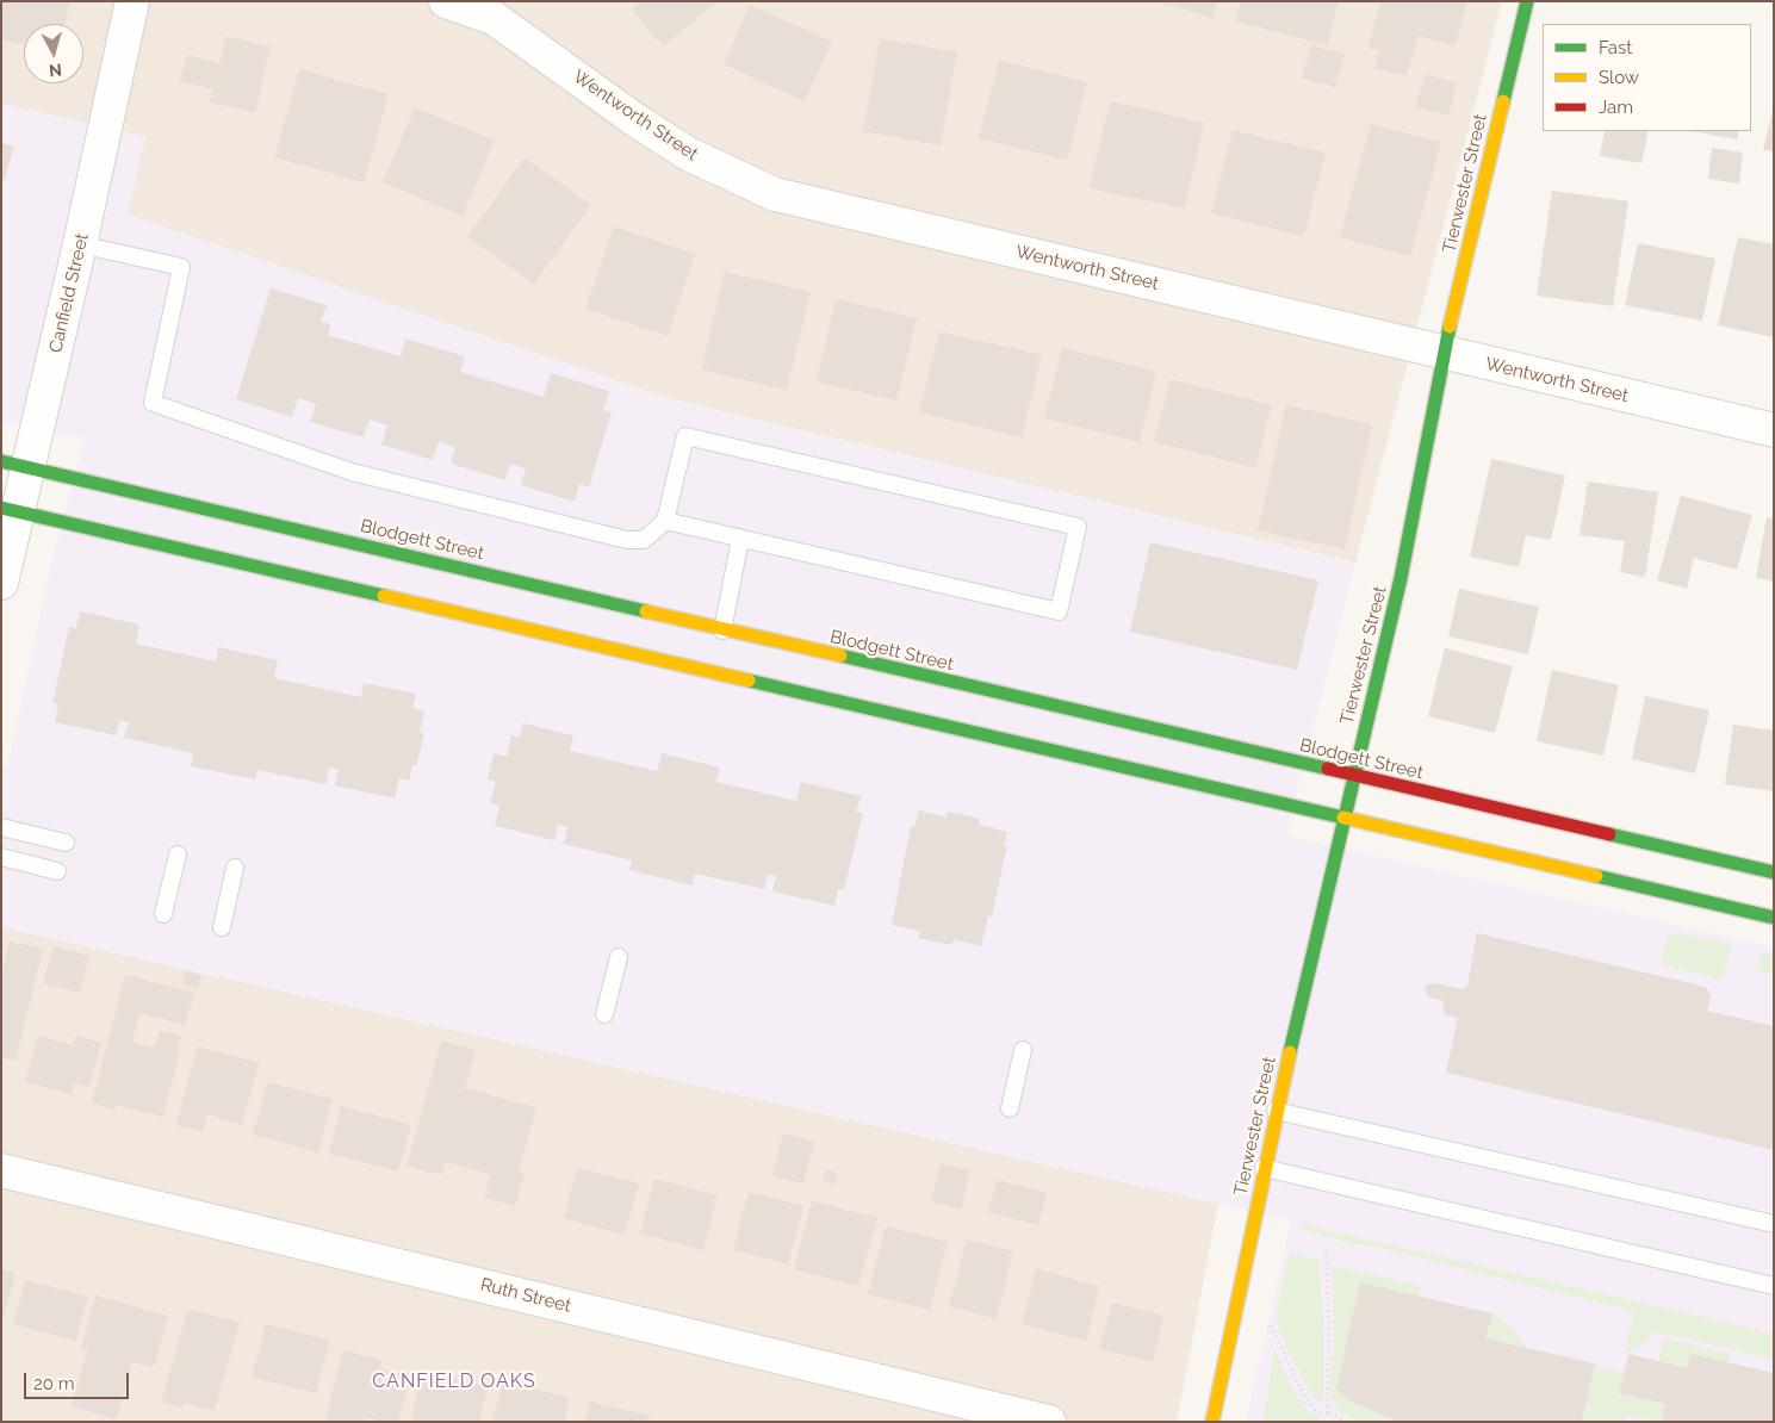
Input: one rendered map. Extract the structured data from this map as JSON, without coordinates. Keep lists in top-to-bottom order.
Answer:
{
  "streets": {
    "main road": ["Tierwester Street", "Blodgett Street"],
    "street": ["Wentworth Street", "Canfield Street", "Ruth Street"]
  },
  "crossings": [
    ["Wentworth Street", "Tierwester Street"],
    ["Tierwester Street", "Blodgett Street"],
    ["Canfield Street", "Blodgett Street"]
  ],
  "districts": ["CANFIELD OAKS"],
  "legend": ["Fast", "Slow", "Jam"],
  "scale_bar": "20 m",
  "north": "bottom"
}
